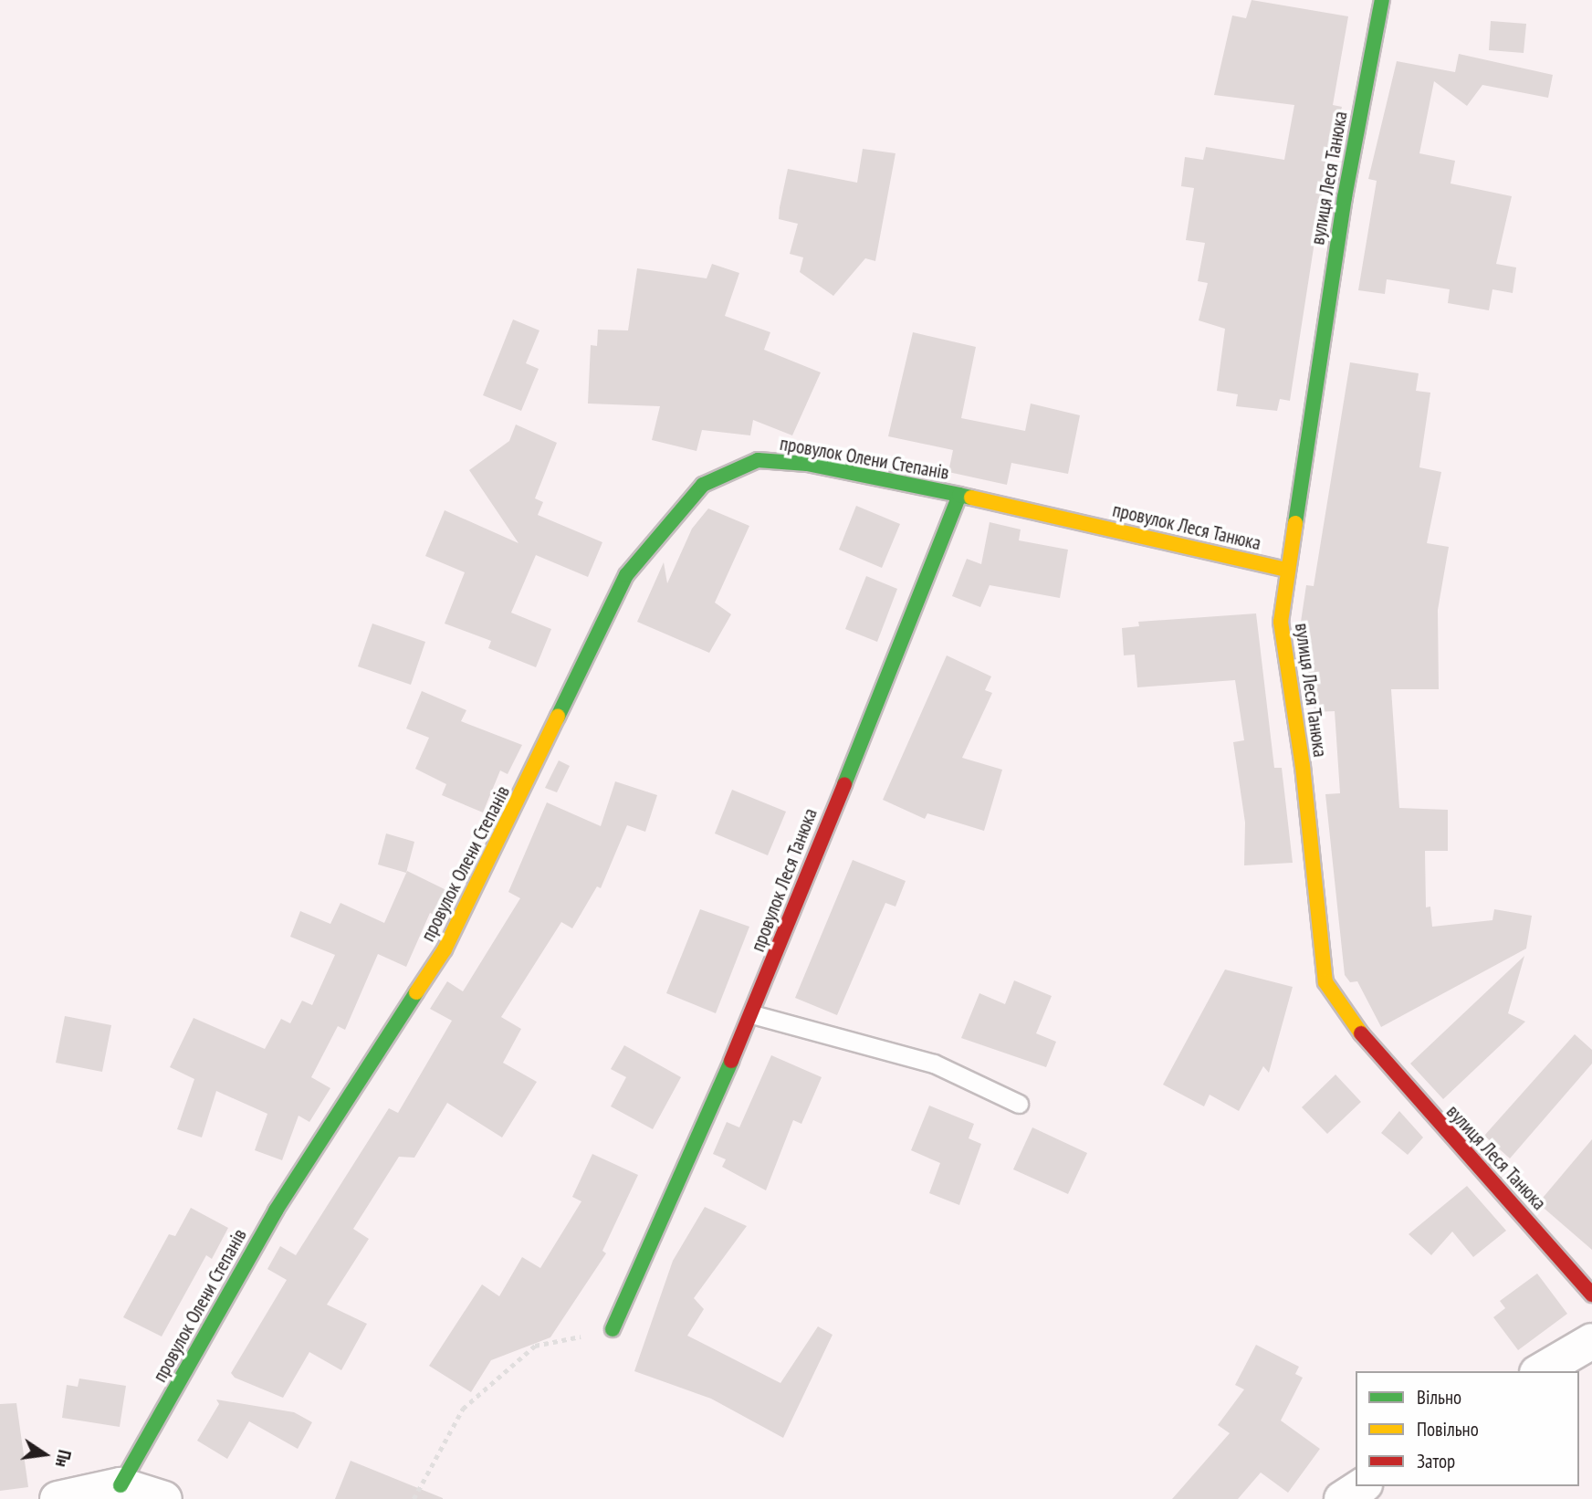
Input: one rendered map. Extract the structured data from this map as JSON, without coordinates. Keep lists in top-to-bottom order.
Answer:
{
  "streets": {
    "street": ["вулиця Леся Танюка", "провулок Олени Степанів", "провулок Леся Танюка"]
  },
  "crossings": [
    ["вулиця Леся Танюка", "провулок Леся Танюка"],
    ["провулок Олени Степанів", "провулок Леся Танюка"]
  ],
  "legend": ["Вільно", "Повільно", "Затор"],
  "north": "right"
}
